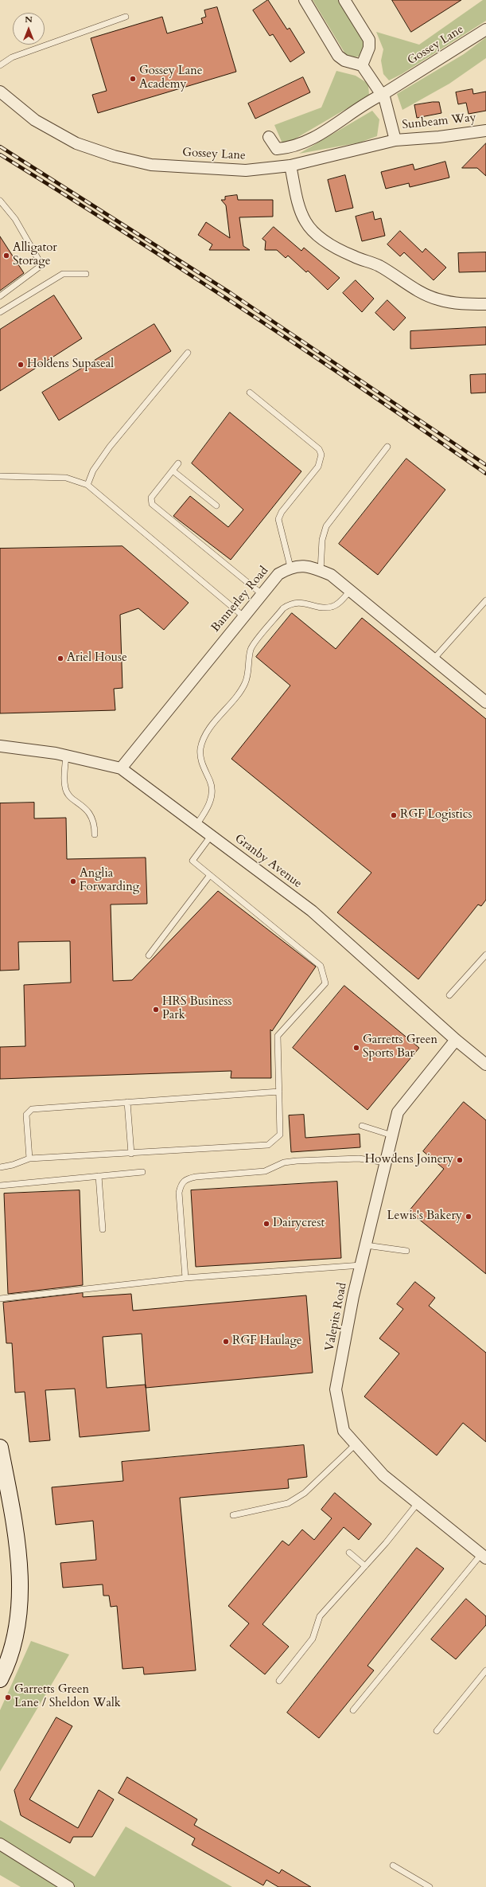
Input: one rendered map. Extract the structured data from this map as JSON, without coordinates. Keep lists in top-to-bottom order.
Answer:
{
  "streets": {
    "street": [
      "Gossey Lane",
      "Sunbeam Way",
      "Bannerley Road",
      "Granby Avenue",
      "Valepits Road"
    ]
  },
  "crossings": [
    ["Gossey Lane", "Sunbeam Way"],
    ["Bannerley Road", "Granby Avenue"],
    ["Granby Avenue", "Valepits Road"]
  ],
  "places": [
    "Gossey Lane Academy",
    "Alligator Storage",
    "Holdens Supaseal",
    "Ariel House",
    "RGF Logistics",
    "Anglia Forwarding",
    "HRS Business Park",
    "Garretts Green Sports Bar",
    "Howdens Joinery",
    "Lewis's Bakery",
    "Dairycrest",
    "RGF Haulage",
    "Garretts Green Lane / Sheldon Walk"
  ],
  "north": "top"
}
